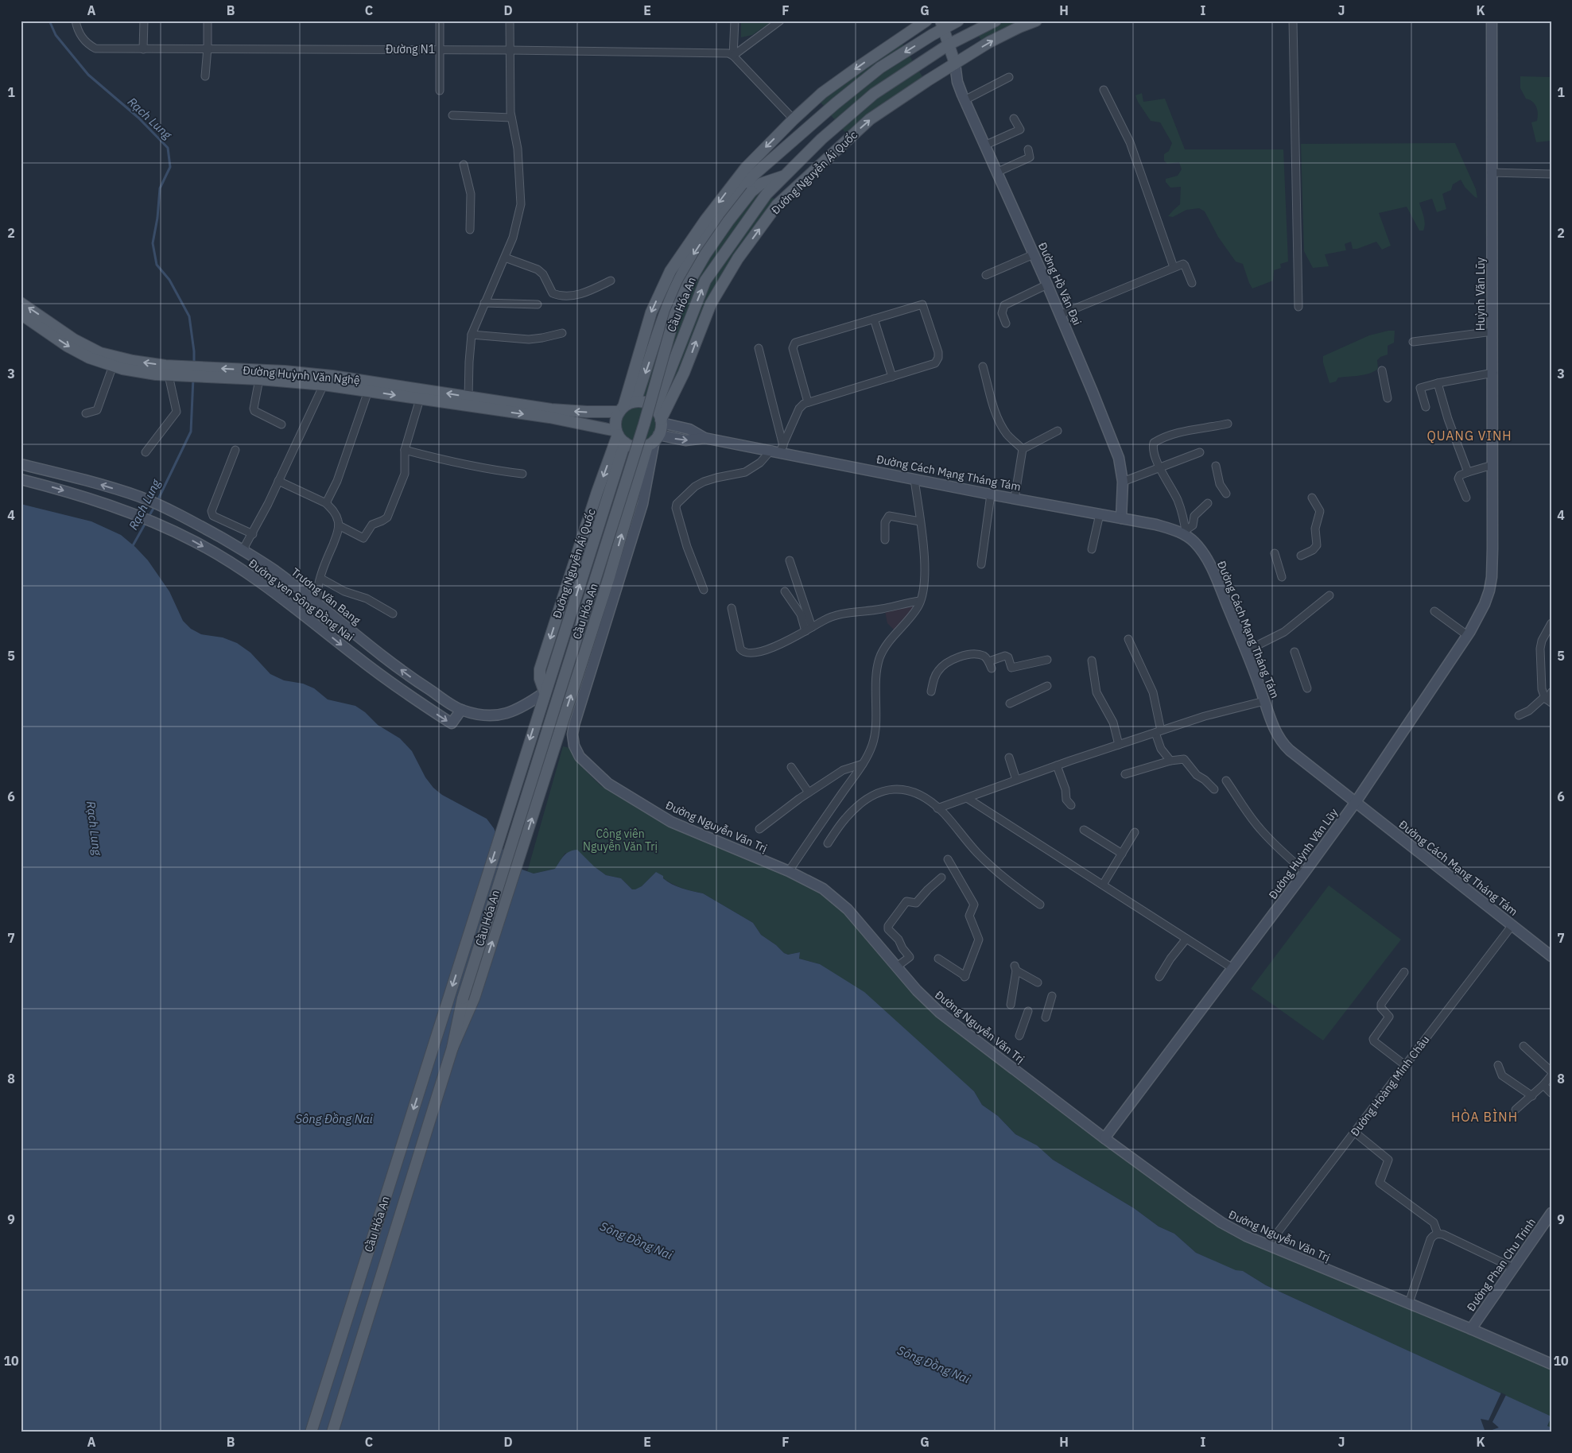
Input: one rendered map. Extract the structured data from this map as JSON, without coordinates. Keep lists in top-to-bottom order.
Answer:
{
  "streets": {
    "main road": ["Đường Nguyễn Ái Quốc", "Cầu Hóa An", "Đường Huỳnh Văn Nghệ"],
    "street": [
      "Đường N1",
      "Đường Hồ Văn Đại",
      "Huỳnh Văn Lũy",
      "Đường Cách Mạng Tháng Tám",
      "Trương Văn Bang",
      "Đường ven Sông Đồng Nai",
      "Đường Nguyễn Văn Trị",
      "Đường Huỳnh Văn Lũy",
      "Đường Hoàng Minh Châu",
      "Đường Phan Chu Trinh"
    ]
  },
  "crossings": [
    ["Đường Nguyễn Ái Quốc", "Đường Hồ Văn Đại"],
    ["Đường Nguyễn Ái Quốc", "Cầu Hóa An"],
    ["Đường Nguyễn Ái Quốc", "Đường Huỳnh Văn Nghệ"],
    ["Đường Nguyễn Ái Quốc", "Đường Cách Mạng Tháng Tám"],
    ["Đường Nguyễn Ái Quốc", "Trương Văn Bang"],
    ["Đường Nguyễn Ái Quốc", "Đường Nguyễn Văn Trị"],
    ["Đường Hồ Văn Đại", "Đường Cách Mạng Tháng Tám"],
    ["Huỳnh Văn Lũy", "Đường Huỳnh Văn Lũy"],
    ["Cầu Hóa An", "Trương Văn Bang"],
    ["Đường Huỳnh Văn Nghệ", "Đường Cách Mạng Tháng Tám"],
    ["Đường Huỳnh Văn Nghệ", "Đường Nguyễn Văn Trị"],
    ["Đường Cách Mạng Tháng Tám", "Đường Nguyễn Văn Trị"],
    ["Đường Cách Mạng Tháng Tám", "Đường Huỳnh Văn Lũy"],
    ["Đường Cách Mạng Tháng Tám", "Đường Hoàng Minh Châu"],
    ["Trương Văn Bang", "Đường ven Sông Đồng Nai"],
    ["Đường Nguyễn Văn Trị", "Đường Huỳnh Văn Lũy"],
    ["Đường Nguyễn Văn Trị", "Đường Hoàng Minh Châu"],
    ["Đường Nguyễn Văn Trị", "Đường Phan Chu Trinh"]
  ],
  "one_way": ["Đường ven Sông Đồng Nai"],
  "districts": ["QUANG VINH", "HÒA BÌNH"],
  "water": ["Rạch Lung", "Sông Đồng Nai"],
  "parks": ["Công viên Nguyễn Văn Trị"],
  "grid": {
    "columns": [
      "A",
      "B",
      "C",
      "D",
      "E",
      "F",
      "G",
      "H",
      "I",
      "J",
      "K"
    ],
    "rows": [
      "1",
      "2",
      "3",
      "4",
      "5",
      "6",
      "7",
      "8",
      "9",
      "10"
    ]
  }
}
